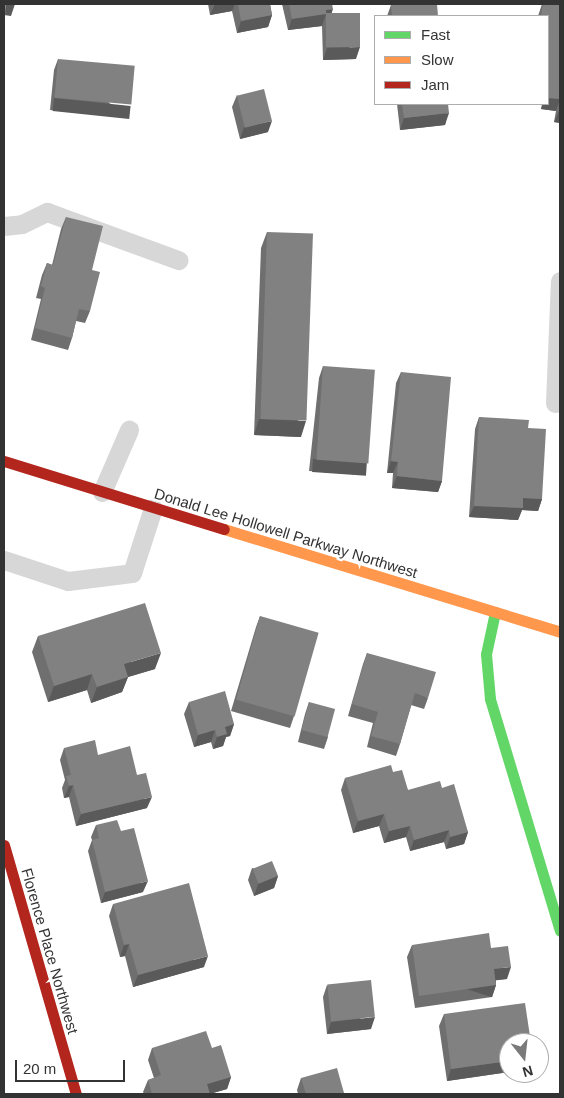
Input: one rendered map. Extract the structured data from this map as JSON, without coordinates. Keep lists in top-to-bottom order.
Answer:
{
  "streets": {
    "main road": ["Donald Lee Hollowell Parkway Northwest", "Florence Place Northwest"]
  },
  "legend": ["Fast", "Slow", "Jam"],
  "scale_bar": "20 m",
  "north": "bottom"
}
